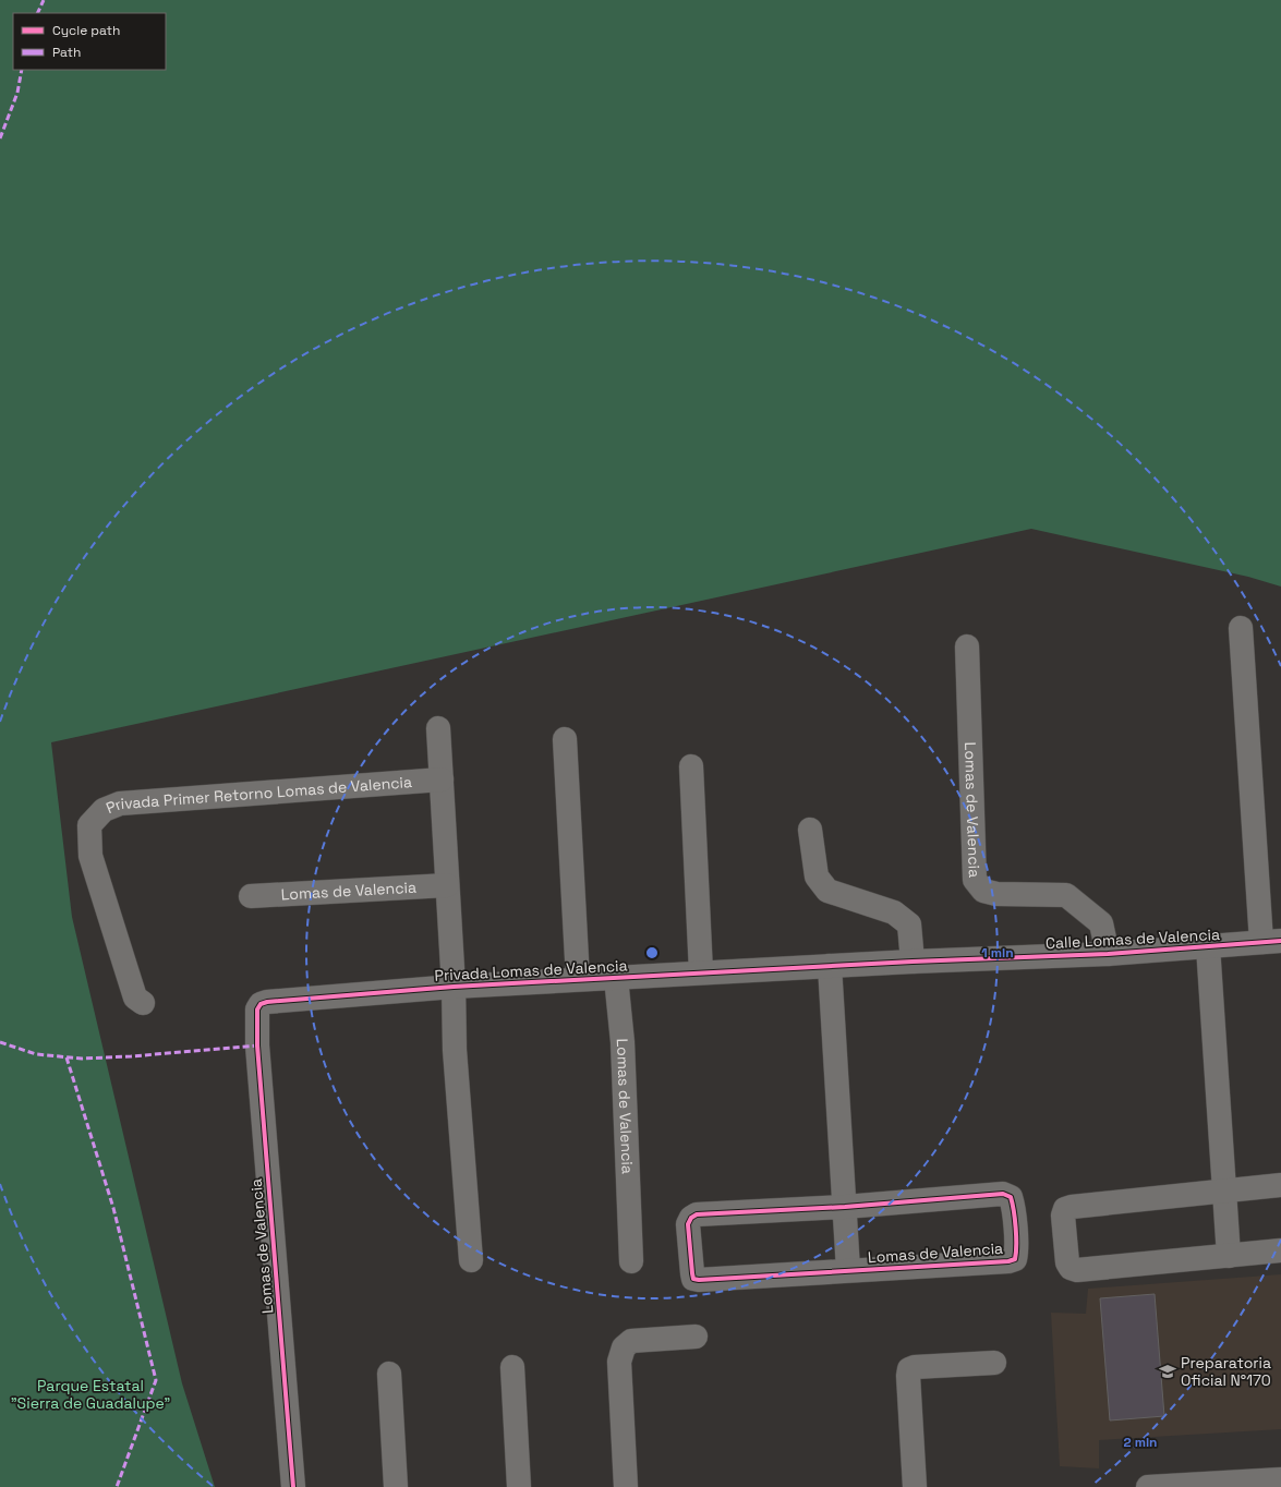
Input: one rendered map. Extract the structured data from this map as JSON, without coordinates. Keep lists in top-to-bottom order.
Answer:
{
  "streets": {
    "street": [
      "Privada Primer Retorno Lomas de Valencia",
      "Lomas de Valencia",
      "Calle Lomas de Valencia",
      "Privada Lomas de Valencia"
    ]
  },
  "crossings": [
    ["Privada Primer Retorno Lomas de Valencia", "Privada Lomas de Valencia"],
    ["Lomas de Valencia", "Calle Lomas de Valencia"],
    ["Lomas de Valencia", "Privada Lomas de Valencia"],
    ["Calle Lomas de Valencia", "Privada Lomas de Valencia"]
  ],
  "parks": ["Parque Estatal \"Sierra de Guadalupe\""],
  "places": {
    "school or university": ["Preparatoria Oficial N°170"]
  },
  "legend": ["Cycle path", "Path"],
  "rings": ["1 min", "2 min"]
}
